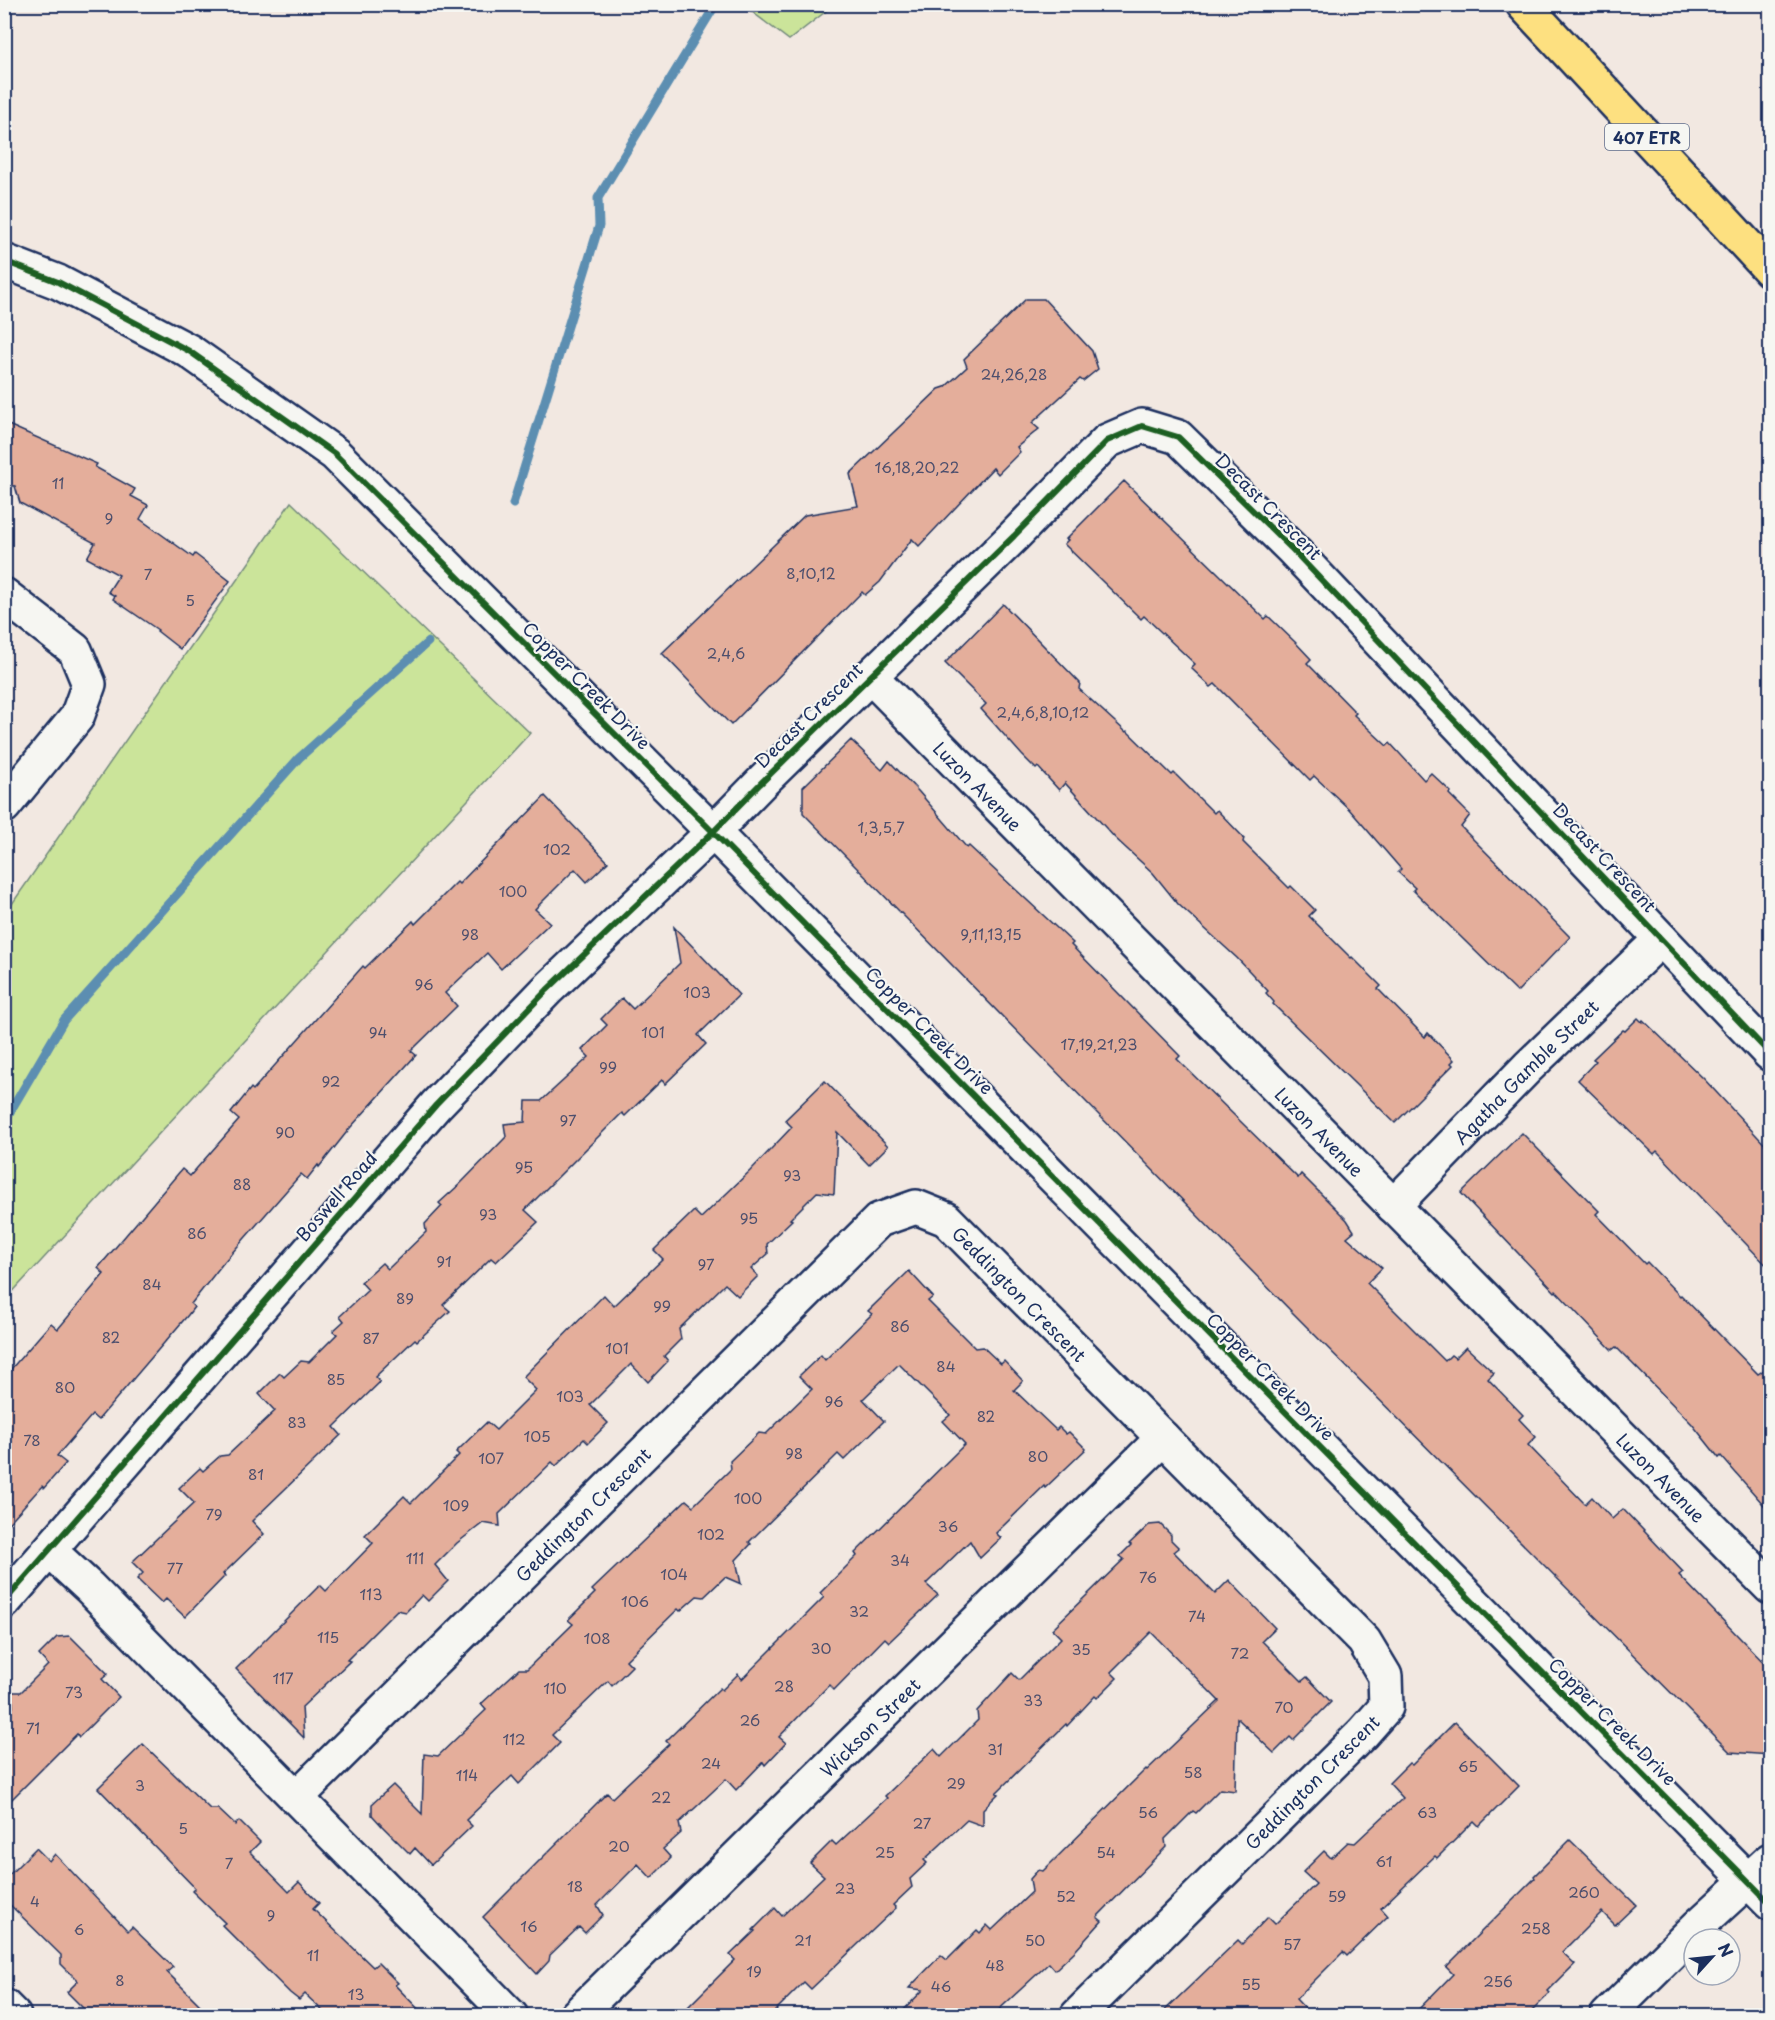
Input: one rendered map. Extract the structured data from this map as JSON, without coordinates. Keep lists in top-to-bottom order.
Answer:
{
  "streets": {
    "highway": ["407 ETR"],
    "street": [
      "Decast Crescent",
      "Copper Creek Drive",
      "Luzon Avenue",
      "Agatha Gamble Street",
      "Boswell Road",
      "Geddington Crescent",
      "Wickson Street"
    ]
  },
  "crossings": [
    ["Decast Crescent", "Copper Creek Drive"],
    ["Decast Crescent", "Luzon Avenue"],
    ["Decast Crescent", "Agatha Gamble Street"],
    ["Decast Crescent", "Boswell Road"],
    ["Copper Creek Drive", "Boswell Road"],
    ["Luzon Avenue", "Agatha Gamble Street"],
    ["Geddington Crescent", "Wickson Street"]
  ],
  "house_numbers": [
    "24,26,28",
    "16,18,20,22",
    "11",
    "9",
    "8,10,12",
    "7",
    "5",
    "2,4,6",
    "2,4,6,8,10,12",
    "1,3,5,7",
    "102",
    "100",
    "98",
    "9,11,13,15",
    "96",
    "103",
    "94",
    "101",
    "17,19,21,23",
    "99",
    "92",
    "97",
    "90",
    "95",
    "93",
    "88",
    "93",
    "95",
    "86",
    "91",
    "97",
    "84",
    "89",
    "99",
    "86",
    "82",
    "87",
    "101",
    "84",
    "85",
    "80",
    "103",
    "96",
    "82",
    "83",
    "105",
    "78",
    "98",
    "80",
    "107",
    "81",
    "100",
    "109",
    "79",
    "36",
    "102",
    "111",
    "34",
    "77",
    "104",
    "76",
    "113",
    "106",
    "32",
    "74",
    "115",
    "108",
    "30",
    "35",
    "72",
    "117",
    "28",
    "110",
    "73",
    "33",
    "70",
    "26",
    "71",
    "112",
    "31",
    "24",
    "65",
    "58",
    "114",
    "29",
    "3",
    "22",
    "56",
    "63",
    "27",
    "5",
    "20",
    "25",
    "54",
    "61",
    "7",
    "18",
    "23",
    "260",
    "52",
    "59",
    "4",
    "9",
    "16",
    "258",
    "6",
    "21",
    "50",
    "57",
    "11",
    "48",
    "19",
    "8",
    "256",
    "55",
    "46",
    "13"
  ],
  "north": "top right"
}
